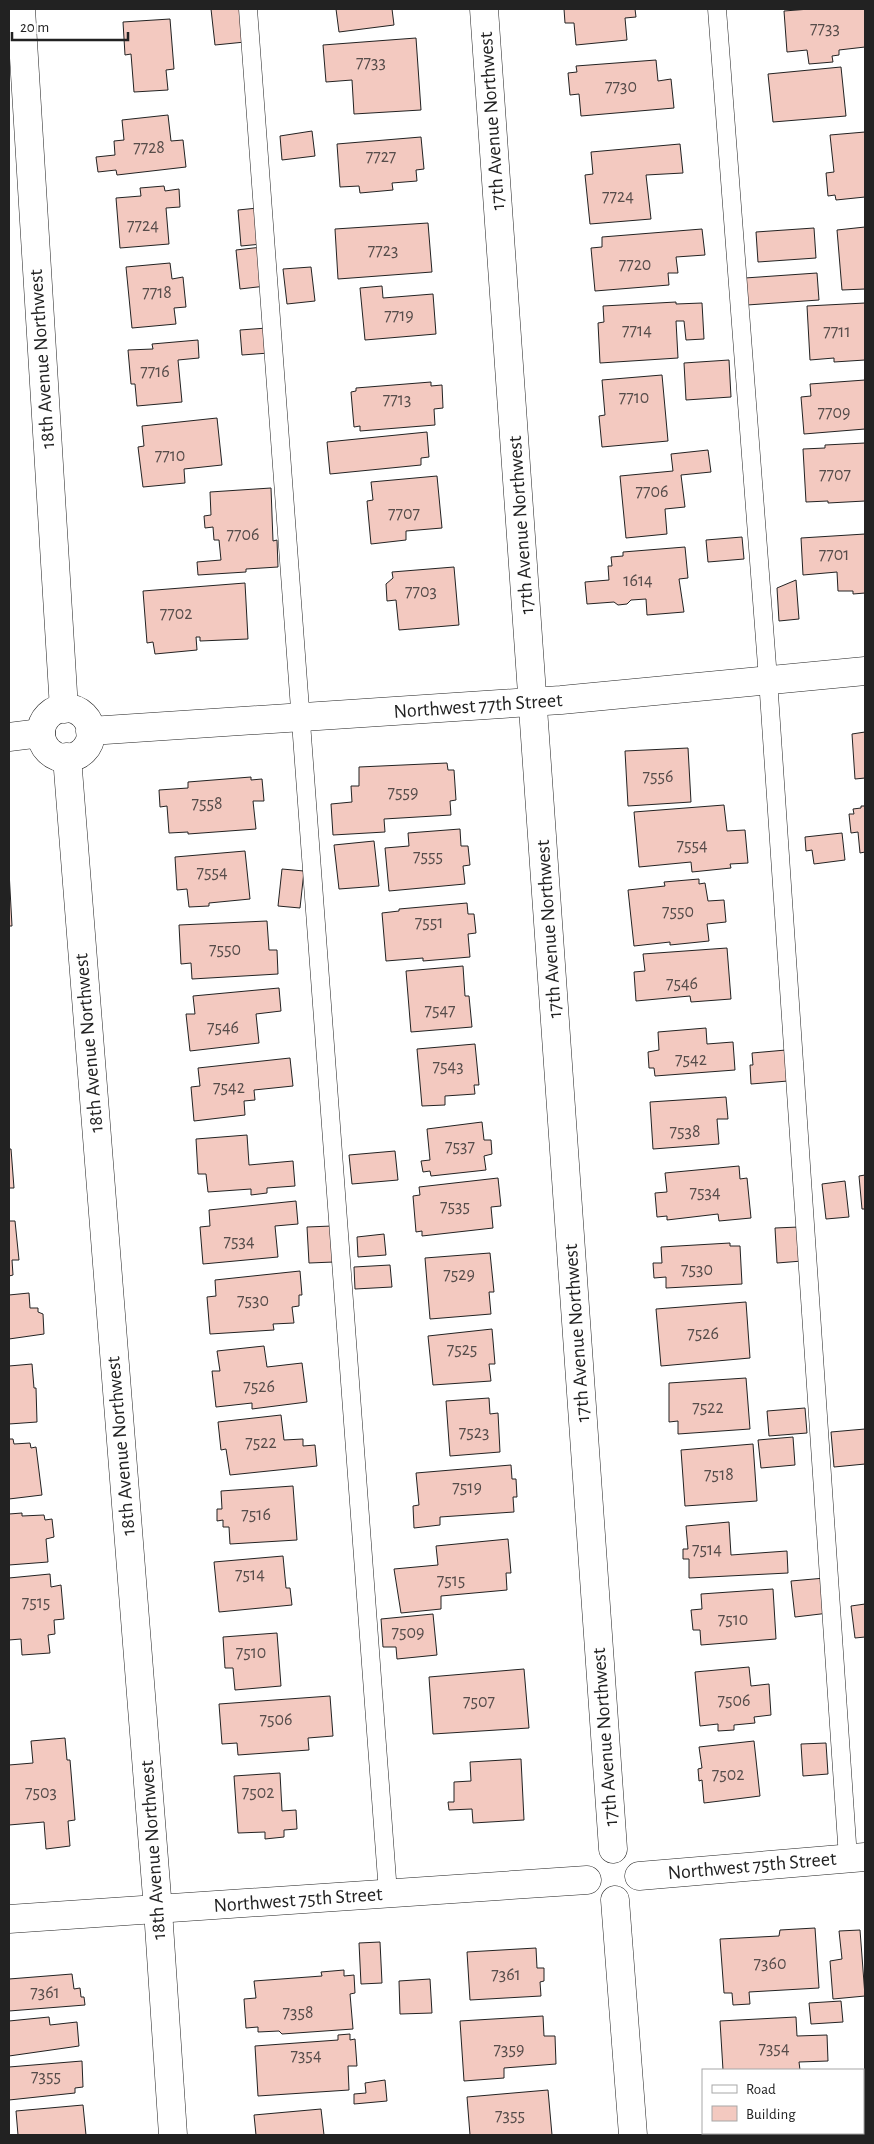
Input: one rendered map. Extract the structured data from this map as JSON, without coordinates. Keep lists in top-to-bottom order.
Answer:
{
  "streets": {
    "street": [
      "17th Avenue Northwest",
      "18th Avenue Northwest",
      "Northwest 77th Street",
      "Northwest 75th Street"
    ]
  },
  "crossings": [
    ["17th Avenue Northwest", "Northwest 77th Street"],
    ["17th Avenue Northwest", "Northwest 75th Street"],
    ["18th Avenue Northwest", "Northwest 77th Street"],
    ["18th Avenue Northwest", "Northwest 75th Street"]
  ],
  "house_numbers": [
    "7733",
    "7733",
    "7730",
    "7728",
    "7727",
    "7724",
    "7724",
    "7723",
    "7720",
    "7718",
    "7719",
    "7714",
    "7711",
    "7716",
    "7710",
    "7713",
    "7709",
    "7710",
    "7707",
    "7706",
    "7707",
    "7706",
    "7701",
    "1614",
    "7703",
    "7702",
    "7556",
    "7559",
    "7558",
    "7554",
    "7555",
    "7554",
    "7550",
    "7551",
    "7550",
    "7546",
    "7547",
    "7546",
    "7542",
    "7543",
    "7542",
    "7538",
    "7537",
    "7534",
    "7535",
    "7534",
    "7530",
    "7529",
    "7530",
    "7526",
    "7525",
    "7526",
    "7522",
    "7523",
    "7522",
    "7518",
    "7519",
    "7516",
    "7514",
    "7514",
    "7515",
    "7515",
    "7510",
    "7509",
    "7510",
    "7506",
    "7507",
    "7506",
    "7502",
    "7503",
    "7502",
    "7360",
    "7361",
    "7361",
    "7358",
    "7354",
    "7359",
    "7354",
    "7355",
    "7355"
  ],
  "legend": ["Road", "Building"],
  "scale_bar": "20 m"
}
